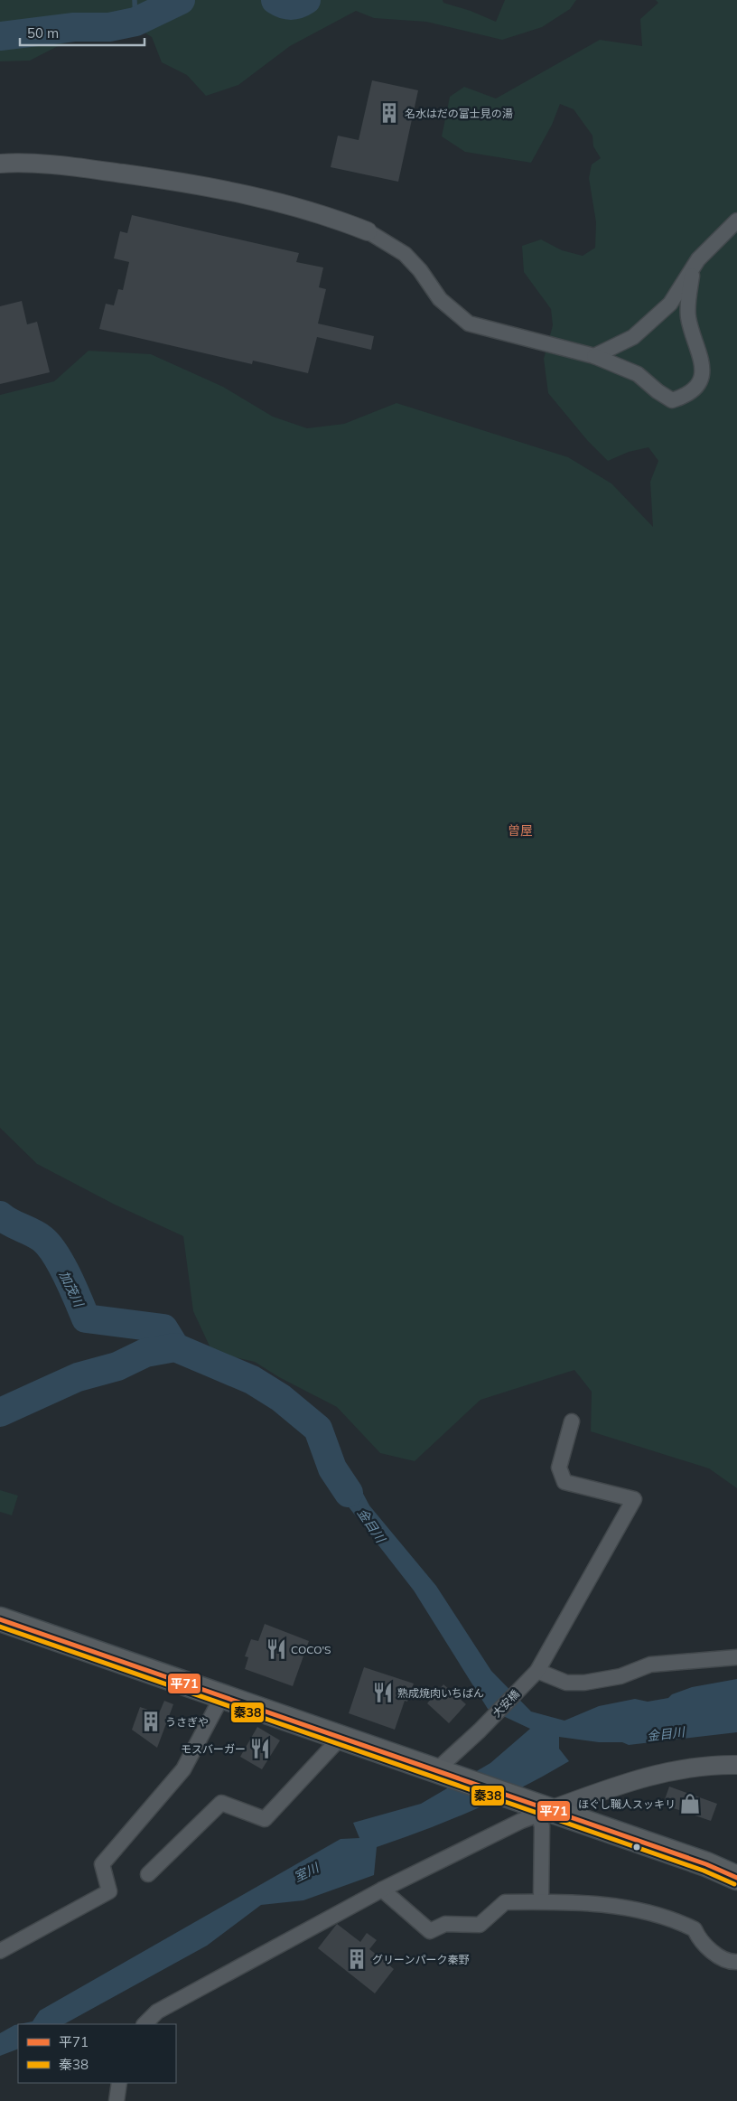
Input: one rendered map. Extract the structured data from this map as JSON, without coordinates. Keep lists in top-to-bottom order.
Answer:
{
  "streets": {
    "street": ["大安橋"]
  },
  "districts": ["曽屋"],
  "water": ["加茂川", "金目川", "室川"],
  "places": {
    "building": ["名水はだの富士見の湯", "うさぎや", "グリーンパーク秦野"],
    "restaurant": ["COCO'S", "熟成焼肉いちばん", "モスバーガー"],
    "shop": ["ほぐし職人スッキリ"]
  },
  "lines": ["transit line 平71", "transit line 秦38"],
  "legend": ["平71", "秦38"],
  "scale_bar": "50 m"
}
